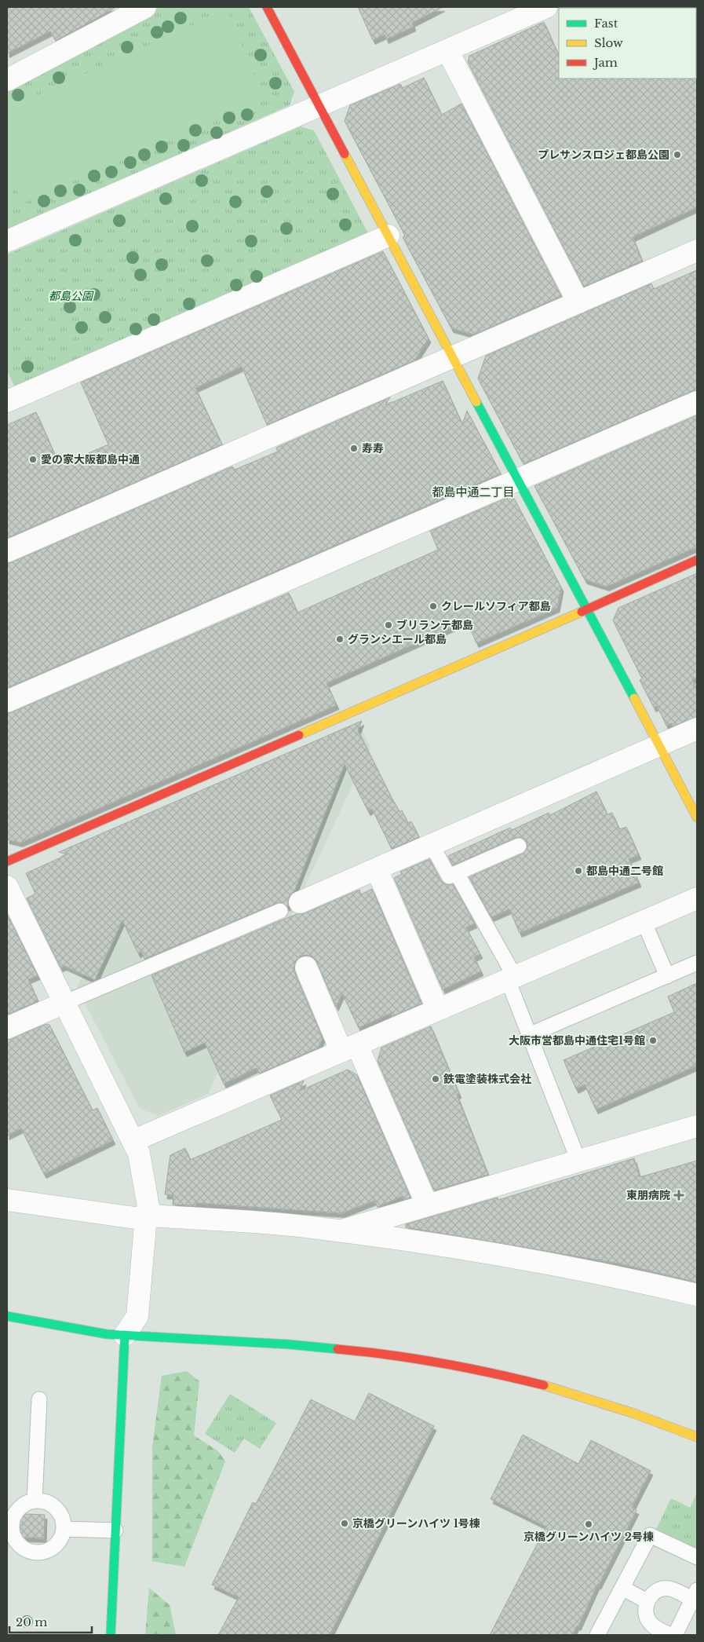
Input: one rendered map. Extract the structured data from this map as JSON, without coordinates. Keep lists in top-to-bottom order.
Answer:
{
  "districts": ["都島中通二丁目"],
  "parks": ["都島公園"],
  "places": {
    "other": [
      "プレサンスロジェ都島公園",
      "寿寿",
      "愛の家大阪都島中通",
      "クレールソフィア都島",
      "ブリランテ都島",
      "グランシエール都島",
      "都島中通二号館",
      "大阪市営都島中通住宅1号館",
      "鉄電塗装株式会社",
      "京橋グリーンハイツ 1号棟",
      "京橋グリーンハイツ 2号棟"
    ],
    "health": ["東朋病院"]
  },
  "legend": ["Fast", "Slow", "Jam"],
  "scale_bar": "20 m"
}
